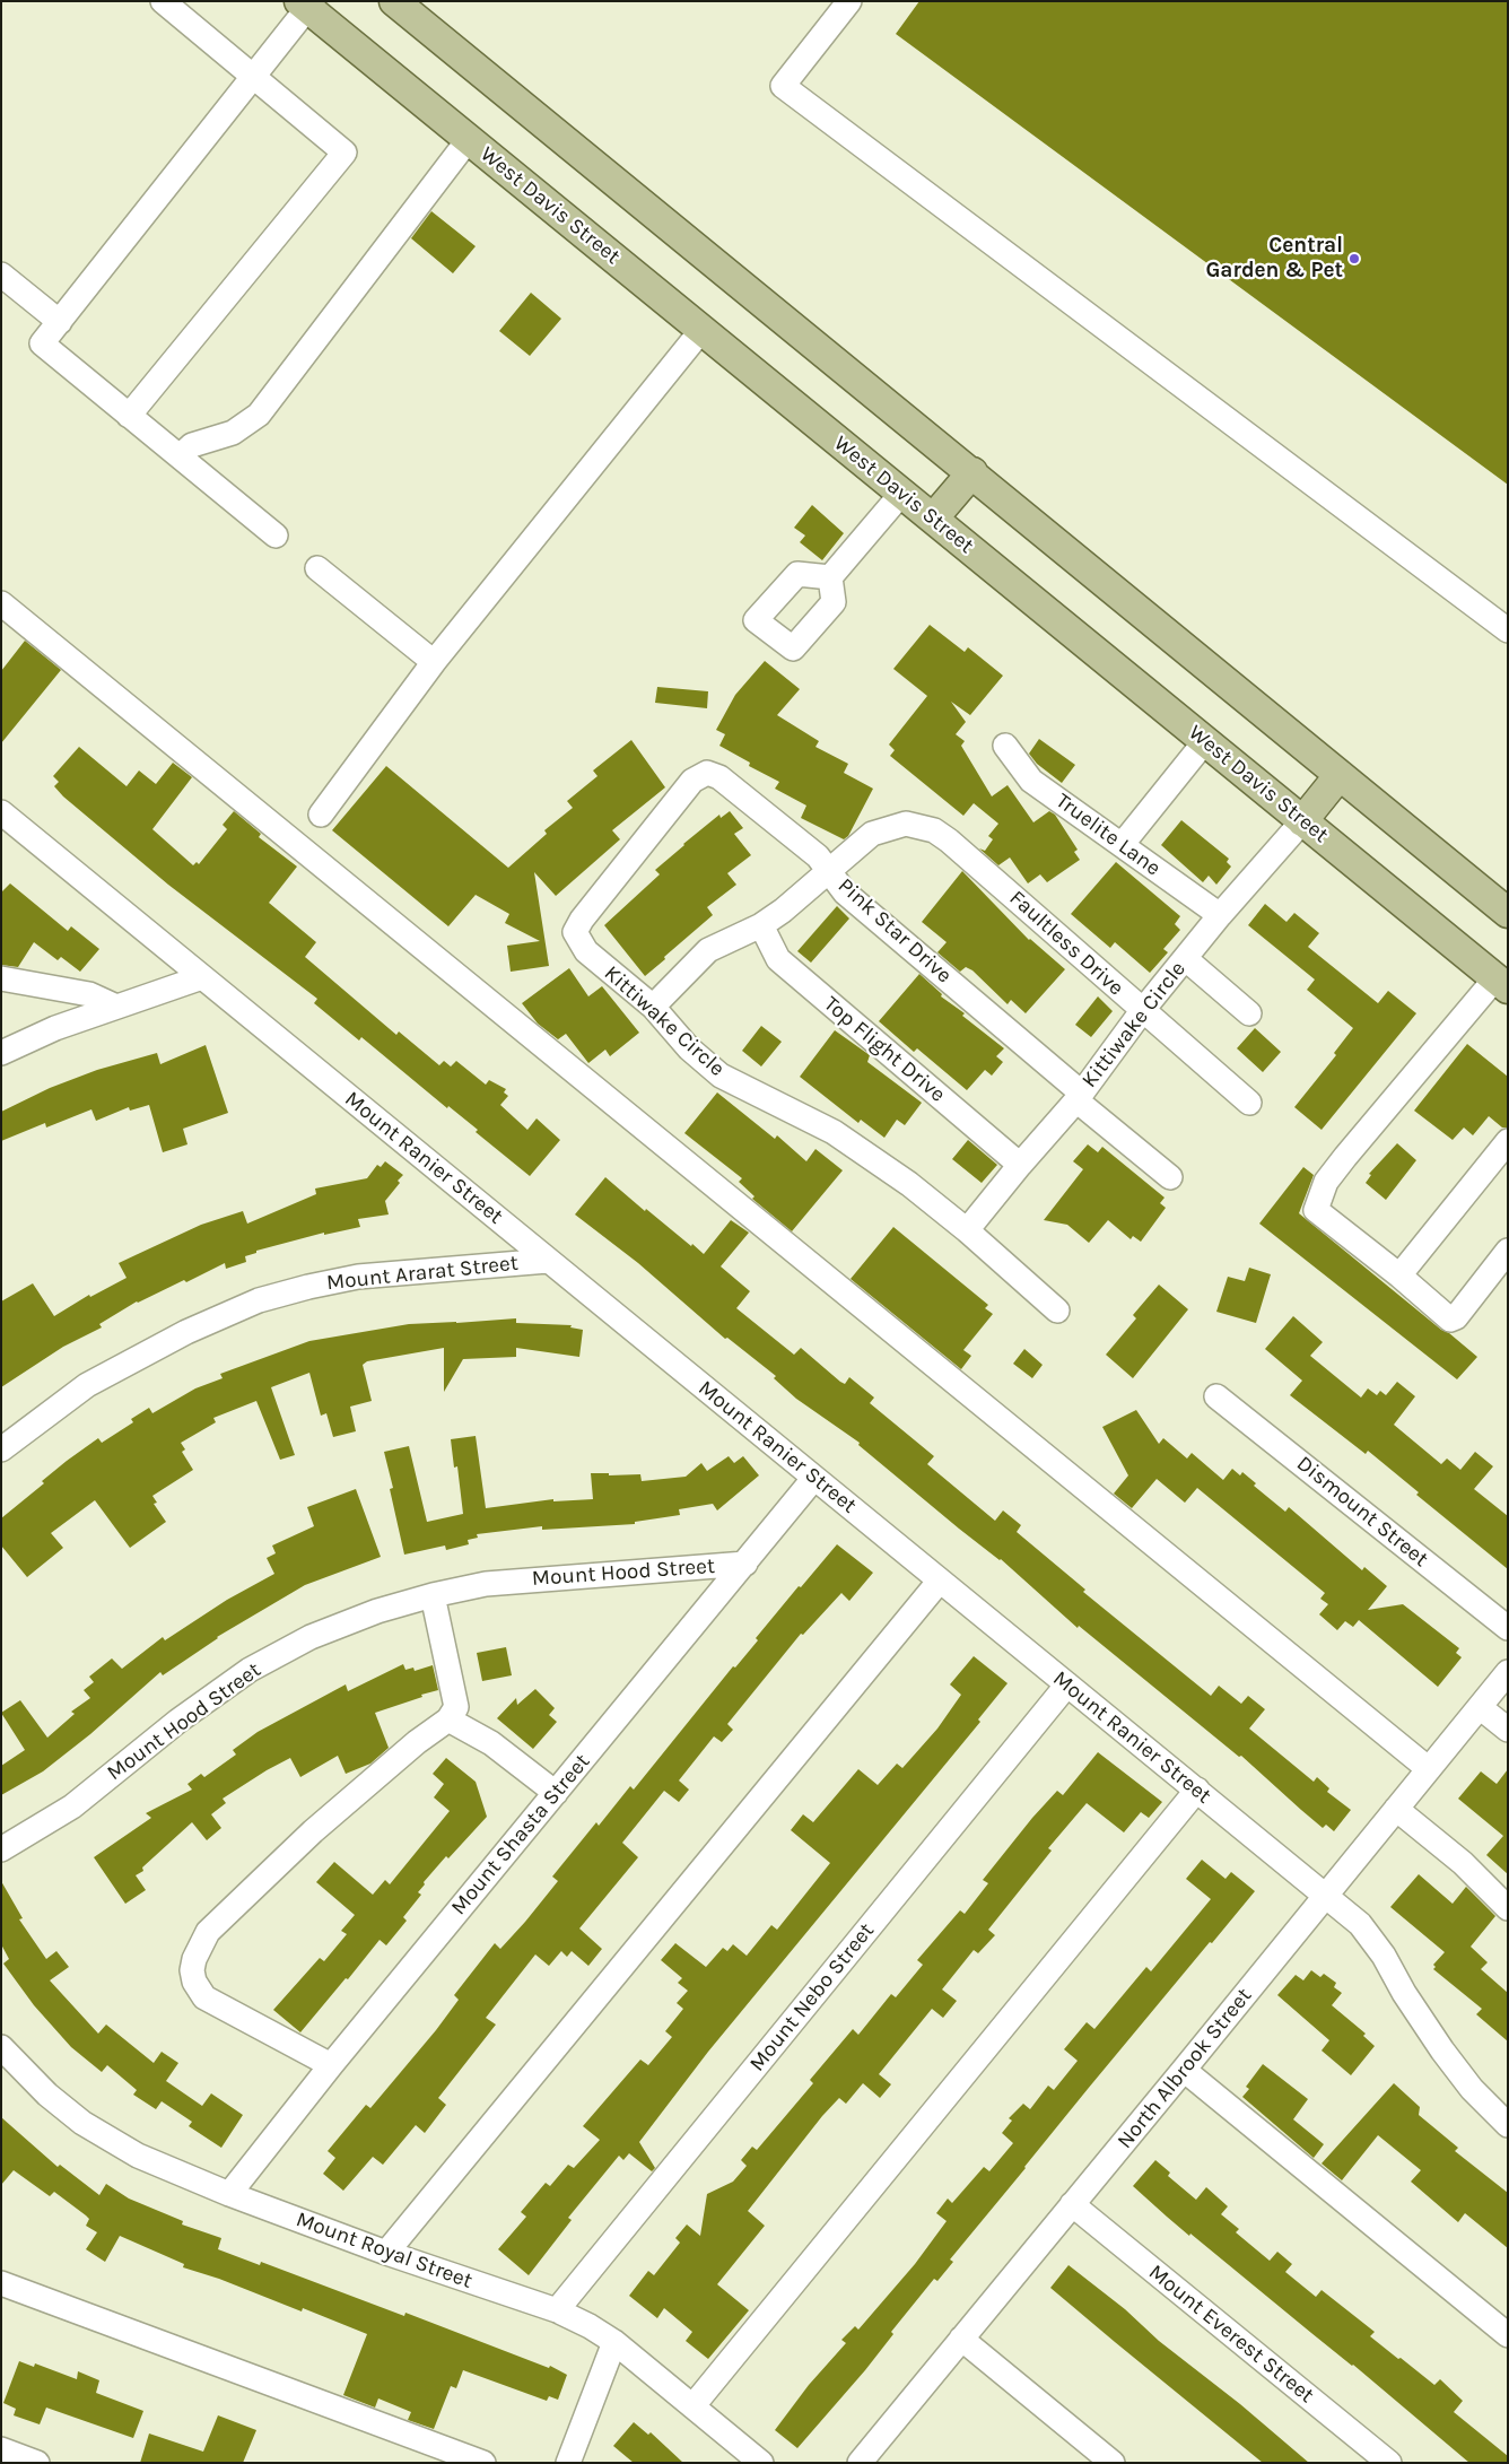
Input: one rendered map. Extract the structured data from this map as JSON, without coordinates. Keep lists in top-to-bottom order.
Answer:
{
  "streets": {
    "main road": ["West Davis Street"],
    "street": [
      "Truelite Lane",
      "Pink Star Drive",
      "Faultless Drive",
      "Kittiwake Circle",
      "Top Flight Drive",
      "Mount Ranier Street",
      "Mount Ararat Street",
      "Dismount Street",
      "Mount Hood Street",
      "Mount Shasta Street",
      "Mount Nebo Street",
      "North Albrook Street",
      "Mount Royal Street",
      "Mount Everest Street"
    ]
  },
  "crossings": [
    ["West Davis Street", "Kittiwake Circle"],
    ["Truelite Lane", "Kittiwake Circle"],
    ["Pink Star Drive", "Faultless Drive"],
    ["Pink Star Drive", "Kittiwake Circle"],
    ["Faultless Drive", "Kittiwake Circle"],
    ["Kittiwake Circle", "Top Flight Drive"],
    ["Mount Ranier Street", "Mount Ararat Street"],
    ["Mount Ranier Street", "Mount Shasta Street"],
    ["Mount Ranier Street", "Mount Nebo Street"],
    ["Mount Ranier Street", "North Albrook Street"],
    ["Mount Hood Street", "Mount Shasta Street"],
    ["Mount Shasta Street", "Mount Royal Street"],
    ["Mount Nebo Street", "Mount Royal Street"],
    ["North Albrook Street", "Mount Everest Street"]
  ],
  "places": ["Central Garden & Pet"]
}
